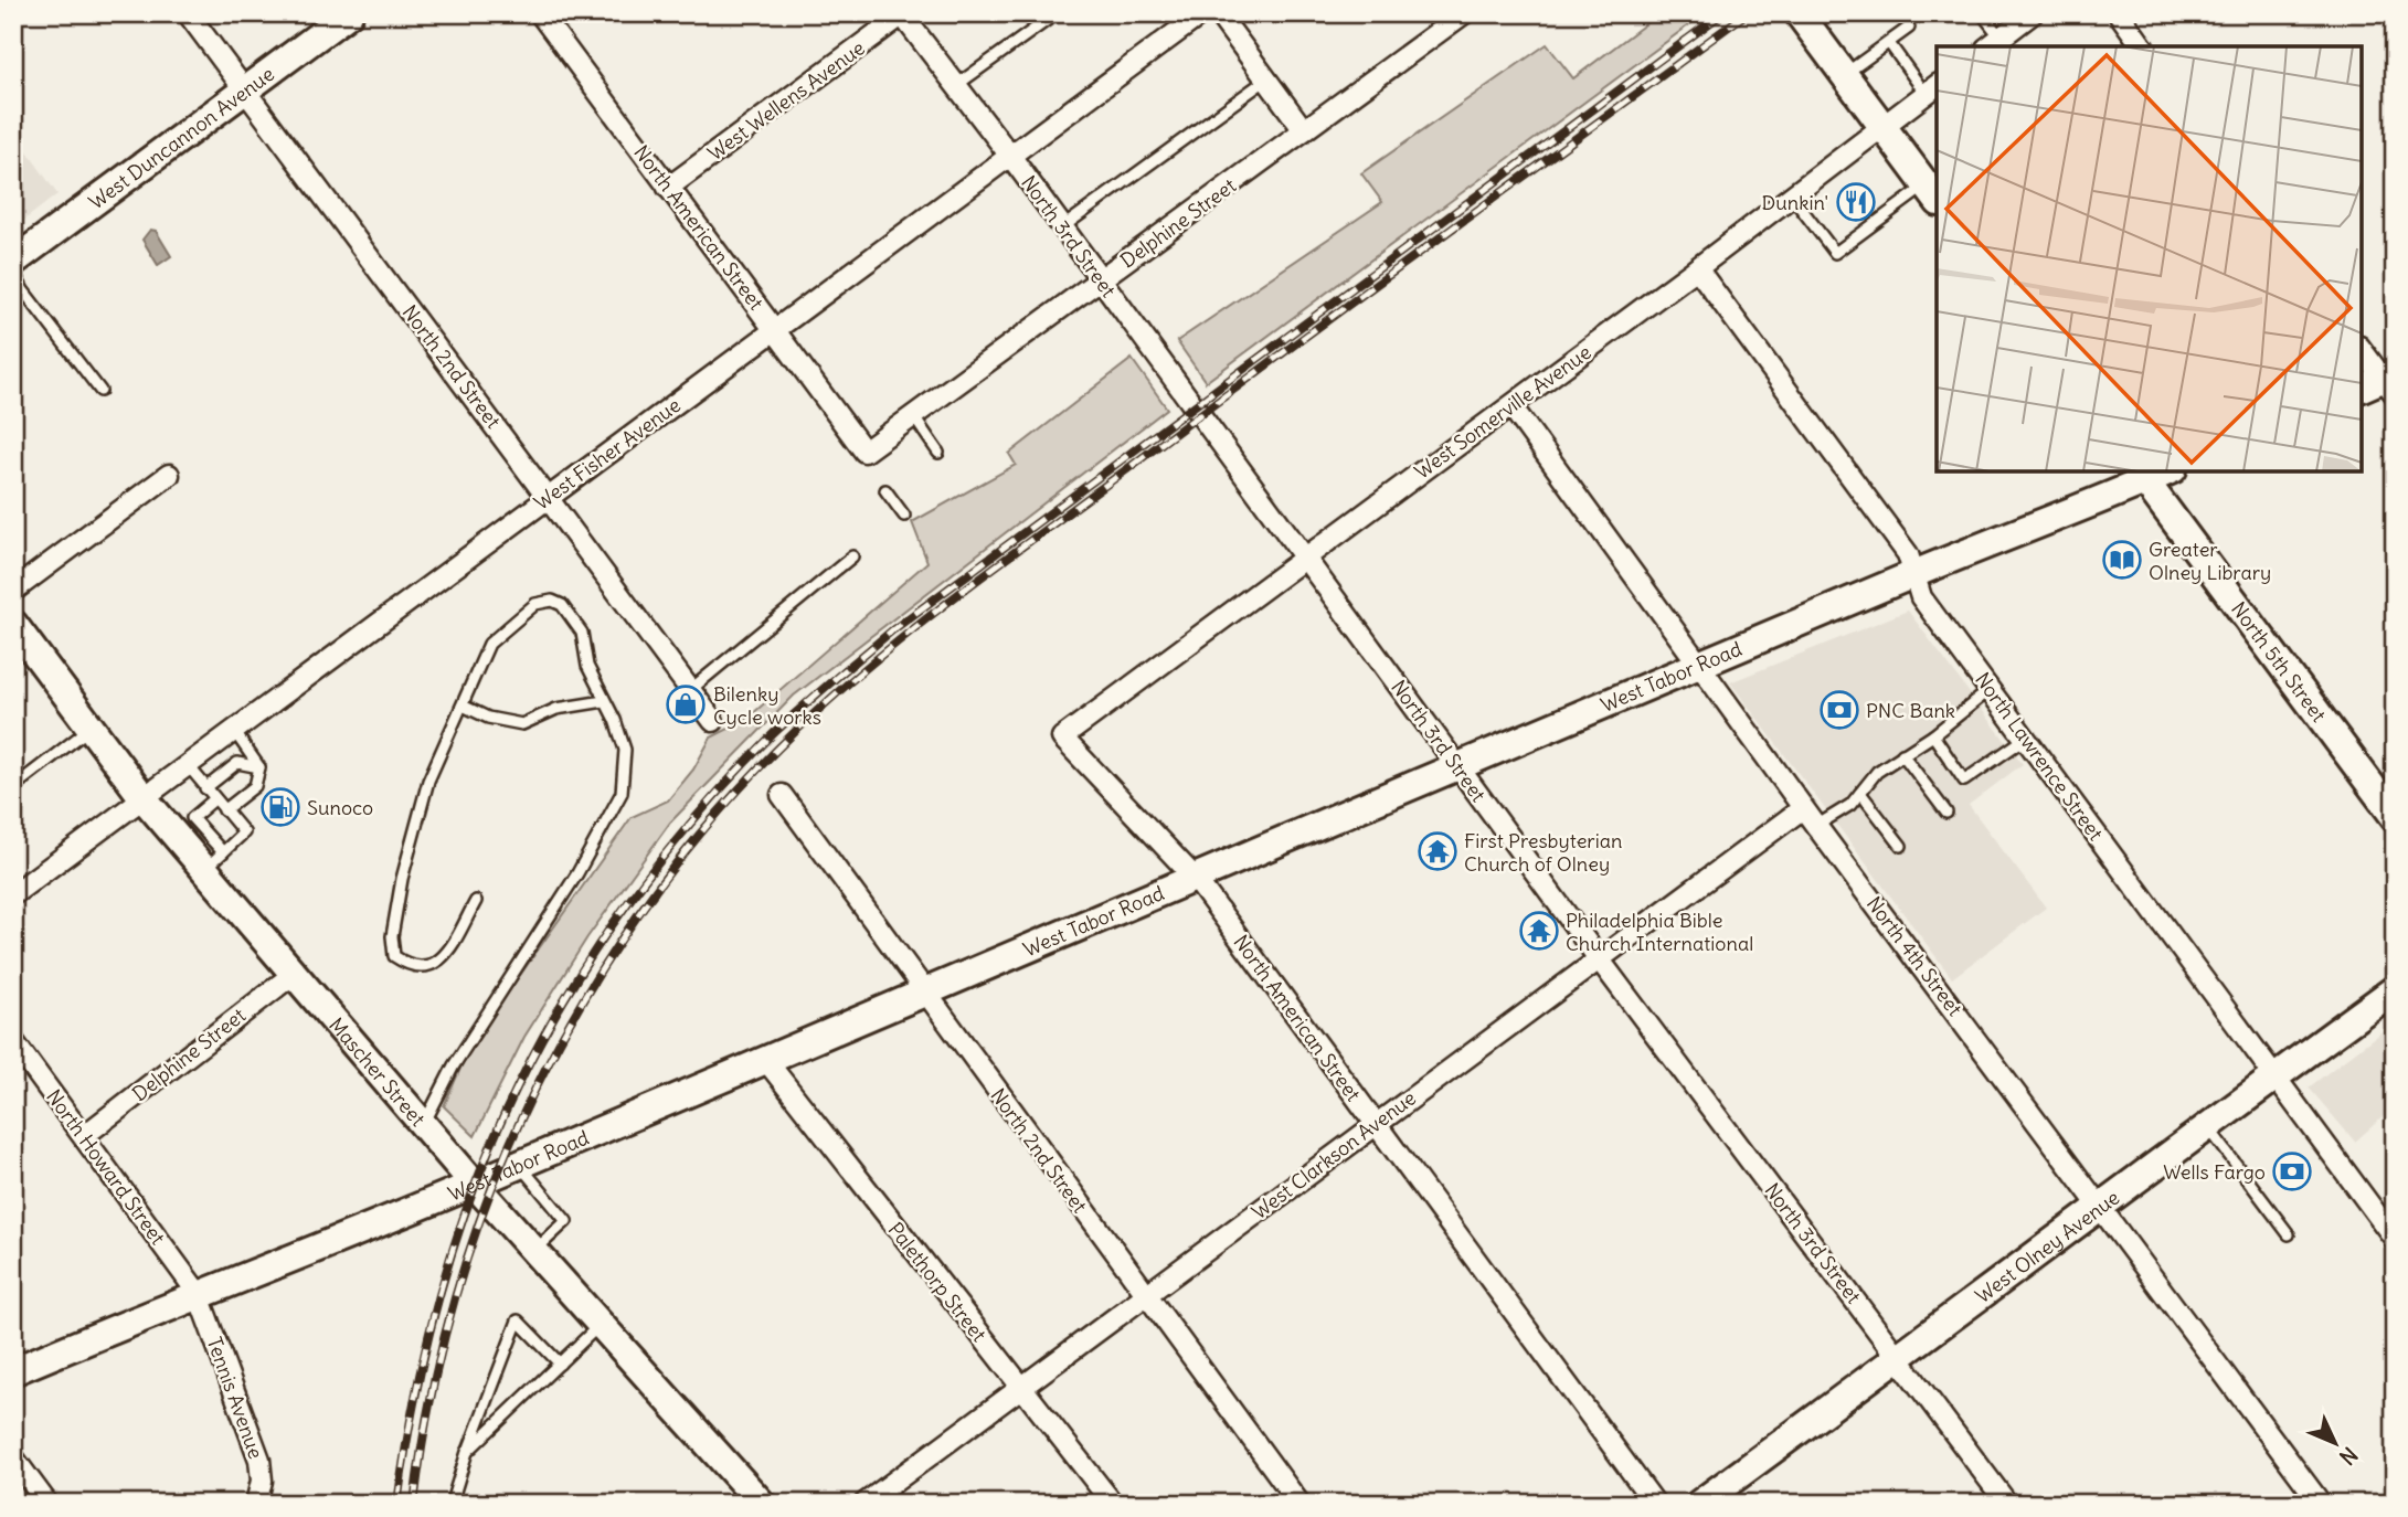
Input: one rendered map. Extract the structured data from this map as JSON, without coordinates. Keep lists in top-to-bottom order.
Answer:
{
  "streets": {
    "street": [
      "West Wellens Avenue",
      "West Duncannon Avenue",
      "Delphine Street",
      "North American Street",
      "North 3rd Street",
      "North 2nd Street",
      "West Somerville Avenue",
      "West Fisher Avenue",
      "North 5th Street",
      "West Tabor Road",
      "North Lawrence Street",
      "North 4th Street",
      "Mascher Street",
      "West Clarkson Avenue",
      "North Howard Street",
      "West Olney Avenue",
      "Palethorp Street",
      "Tennis Avenue"
    ]
  },
  "crossings": [
    ["West Wellens Avenue", "North American Street"],
    ["West Wellens Avenue", "North 3rd Street"],
    ["West Duncannon Avenue", "North 2nd Street"],
    ["Delphine Street", "North American Street"],
    ["Delphine Street", "North 3rd Street"],
    ["Delphine Street", "Mascher Street"],
    ["Delphine Street", "North Howard Street"],
    ["North American Street", "West Somerville Avenue"],
    ["North American Street", "West Fisher Avenue"],
    ["North American Street", "West Tabor Road"],
    ["North American Street", "West Clarkson Avenue"],
    ["North 3rd Street", "West Somerville Avenue"],
    ["North 3rd Street", "West Fisher Avenue"],
    ["North 3rd Street", "West Tabor Road"],
    ["North 3rd Street", "West Clarkson Avenue"],
    ["North 3rd Street", "West Olney Avenue"],
    ["North 2nd Street", "West Fisher Avenue"],
    ["North 2nd Street", "West Tabor Road"],
    ["North 2nd Street", "West Clarkson Avenue"],
    ["West Somerville Avenue", "North Lawrence Street"],
    ["West Somerville Avenue", "North 4th Street"],
    ["West Fisher Avenue", "Mascher Street"],
    ["North 5th Street", "West Tabor Road"],
    ["West Tabor Road", "North Lawrence Street"],
    ["West Tabor Road", "North 4th Street"],
    ["West Tabor Road", "Mascher Street"],
    ["West Tabor Road", "North Howard Street"],
    ["West Tabor Road", "Palethorp Street"],
    ["West Tabor Road", "Tennis Avenue"],
    ["North Lawrence Street", "West Olney Avenue"],
    ["North 4th Street", "West Clarkson Avenue"],
    ["North 4th Street", "West Olney Avenue"],
    ["West Clarkson Avenue", "Palethorp Street"],
    ["North Howard Street", "Tennis Avenue"]
  ],
  "places": {
    "restaurant": ["Dunkin'"],
    "library": ["Greater Olney Library"],
    "shop": ["Bilenky Cycle works"],
    "bank": ["PNC Bank", "Wells Fargo"],
    "fuel station": ["Sunoco"],
    "temple": ["First Presbyterian Church of Olney", "Philadelphia Bible Church International"]
  },
  "north": "bottom right"
}
